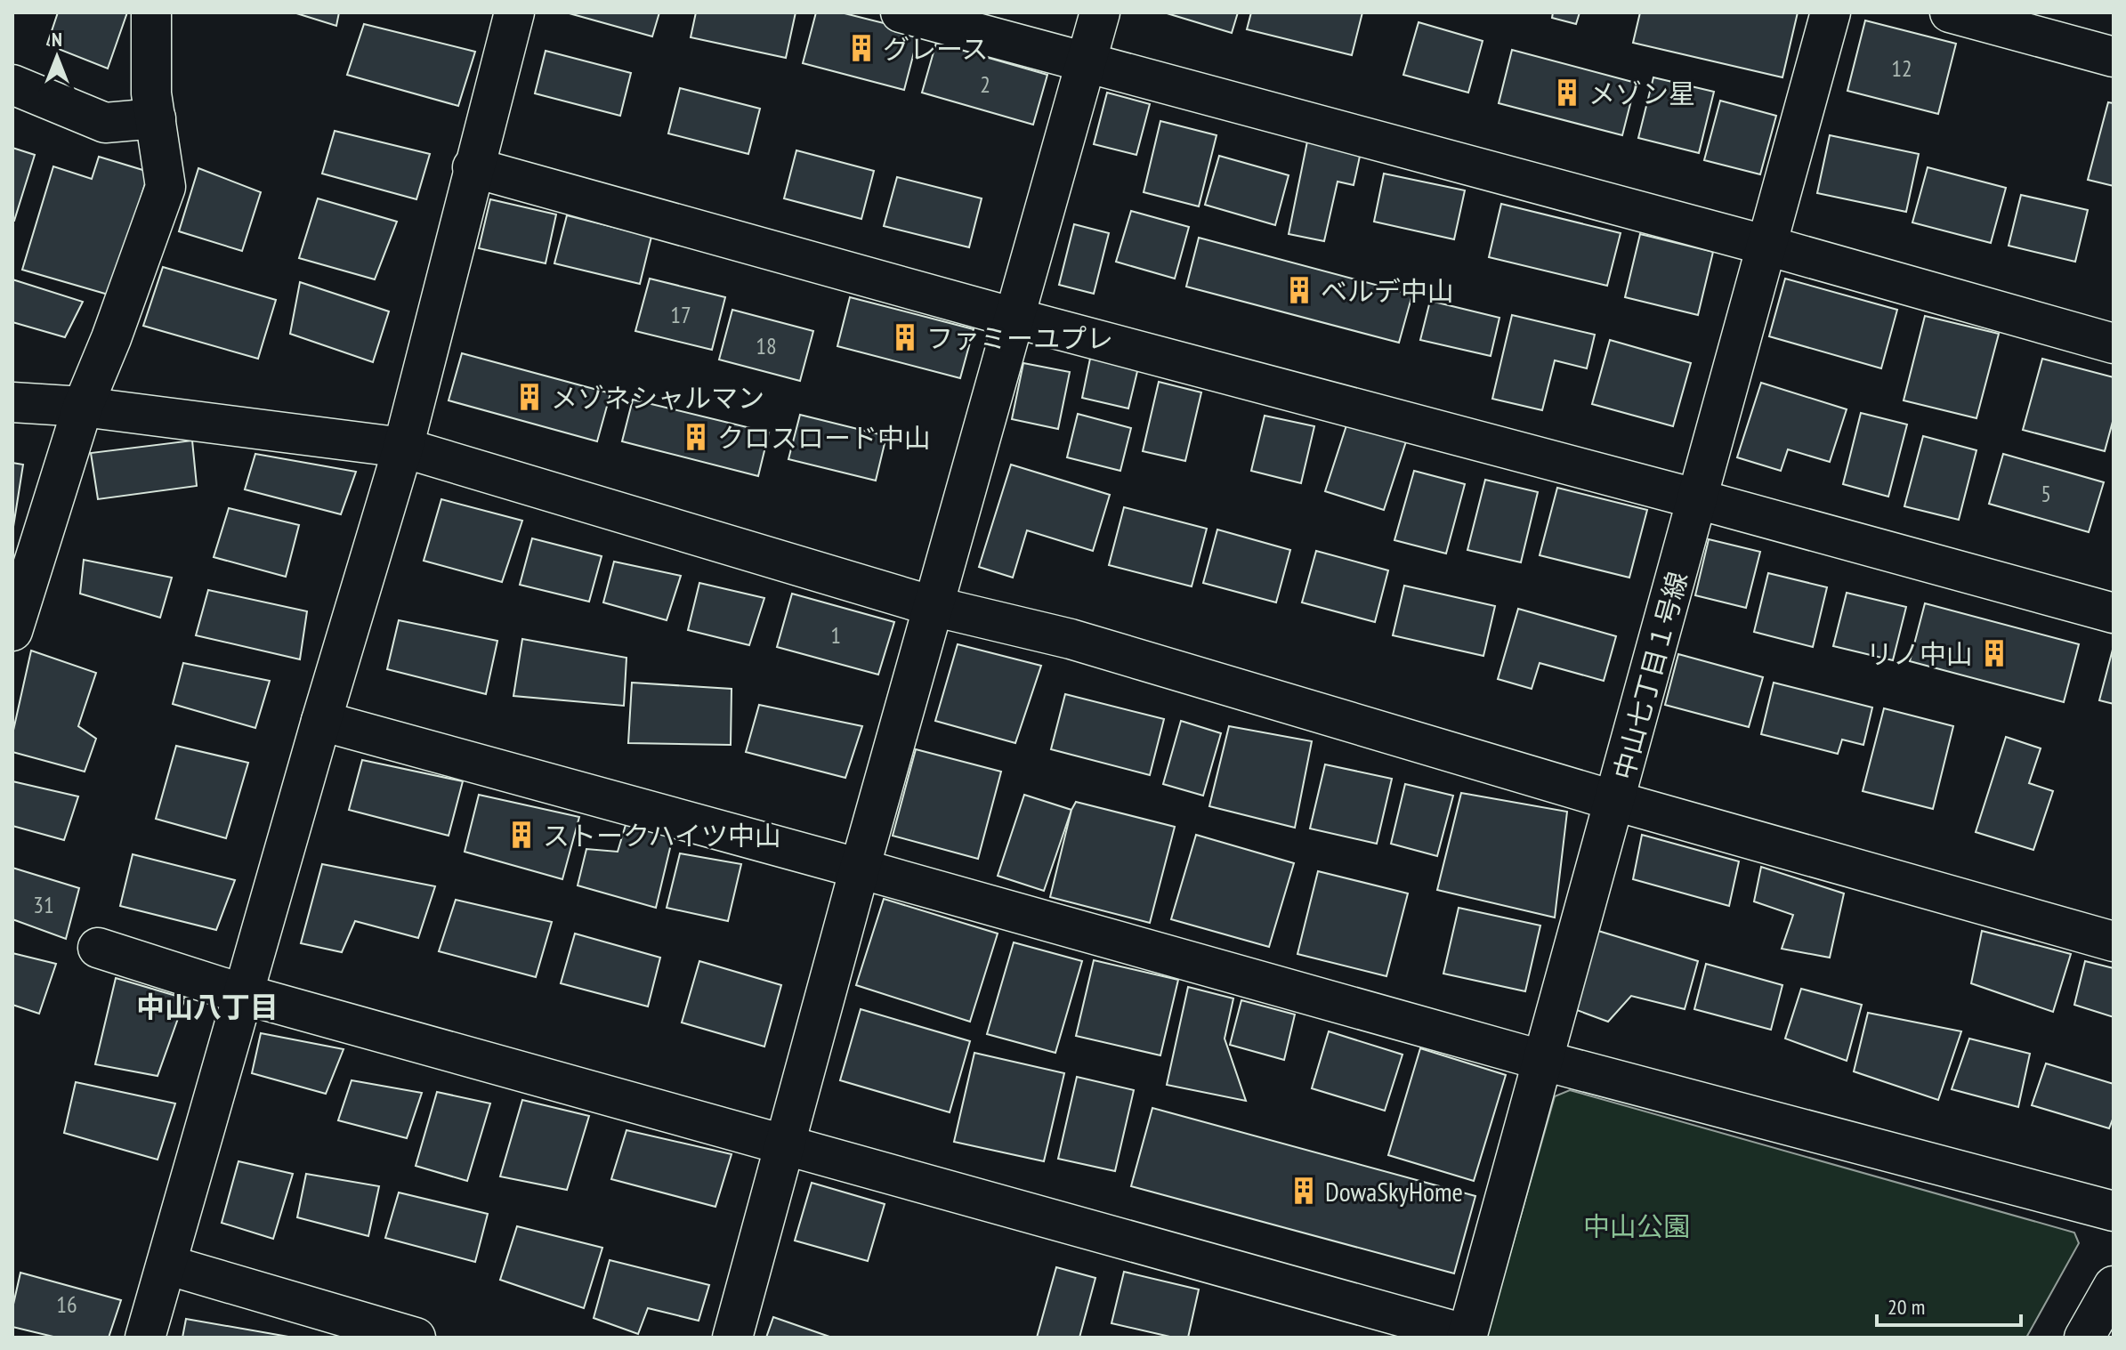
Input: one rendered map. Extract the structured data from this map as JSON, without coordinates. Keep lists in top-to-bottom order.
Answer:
{
  "streets": {
    "street": ["中山七丁目１号線"]
  },
  "districts": ["中山八丁目"],
  "parks": ["中山公園"],
  "places": {
    "building": [
      "グレース",
      "メゾン星",
      "ベルデ中山",
      "ファミーユプレ",
      "メゾネシャルマン",
      "クロスロード中山",
      "リノ中山",
      "ストークハイツ中山",
      "DowaSkyHome"
    ]
  },
  "house_numbers": [
    "12",
    "2",
    "17",
    "18",
    "5",
    "1",
    "31",
    "16"
  ],
  "scale_bar": "20 m",
  "north": "top"
}
